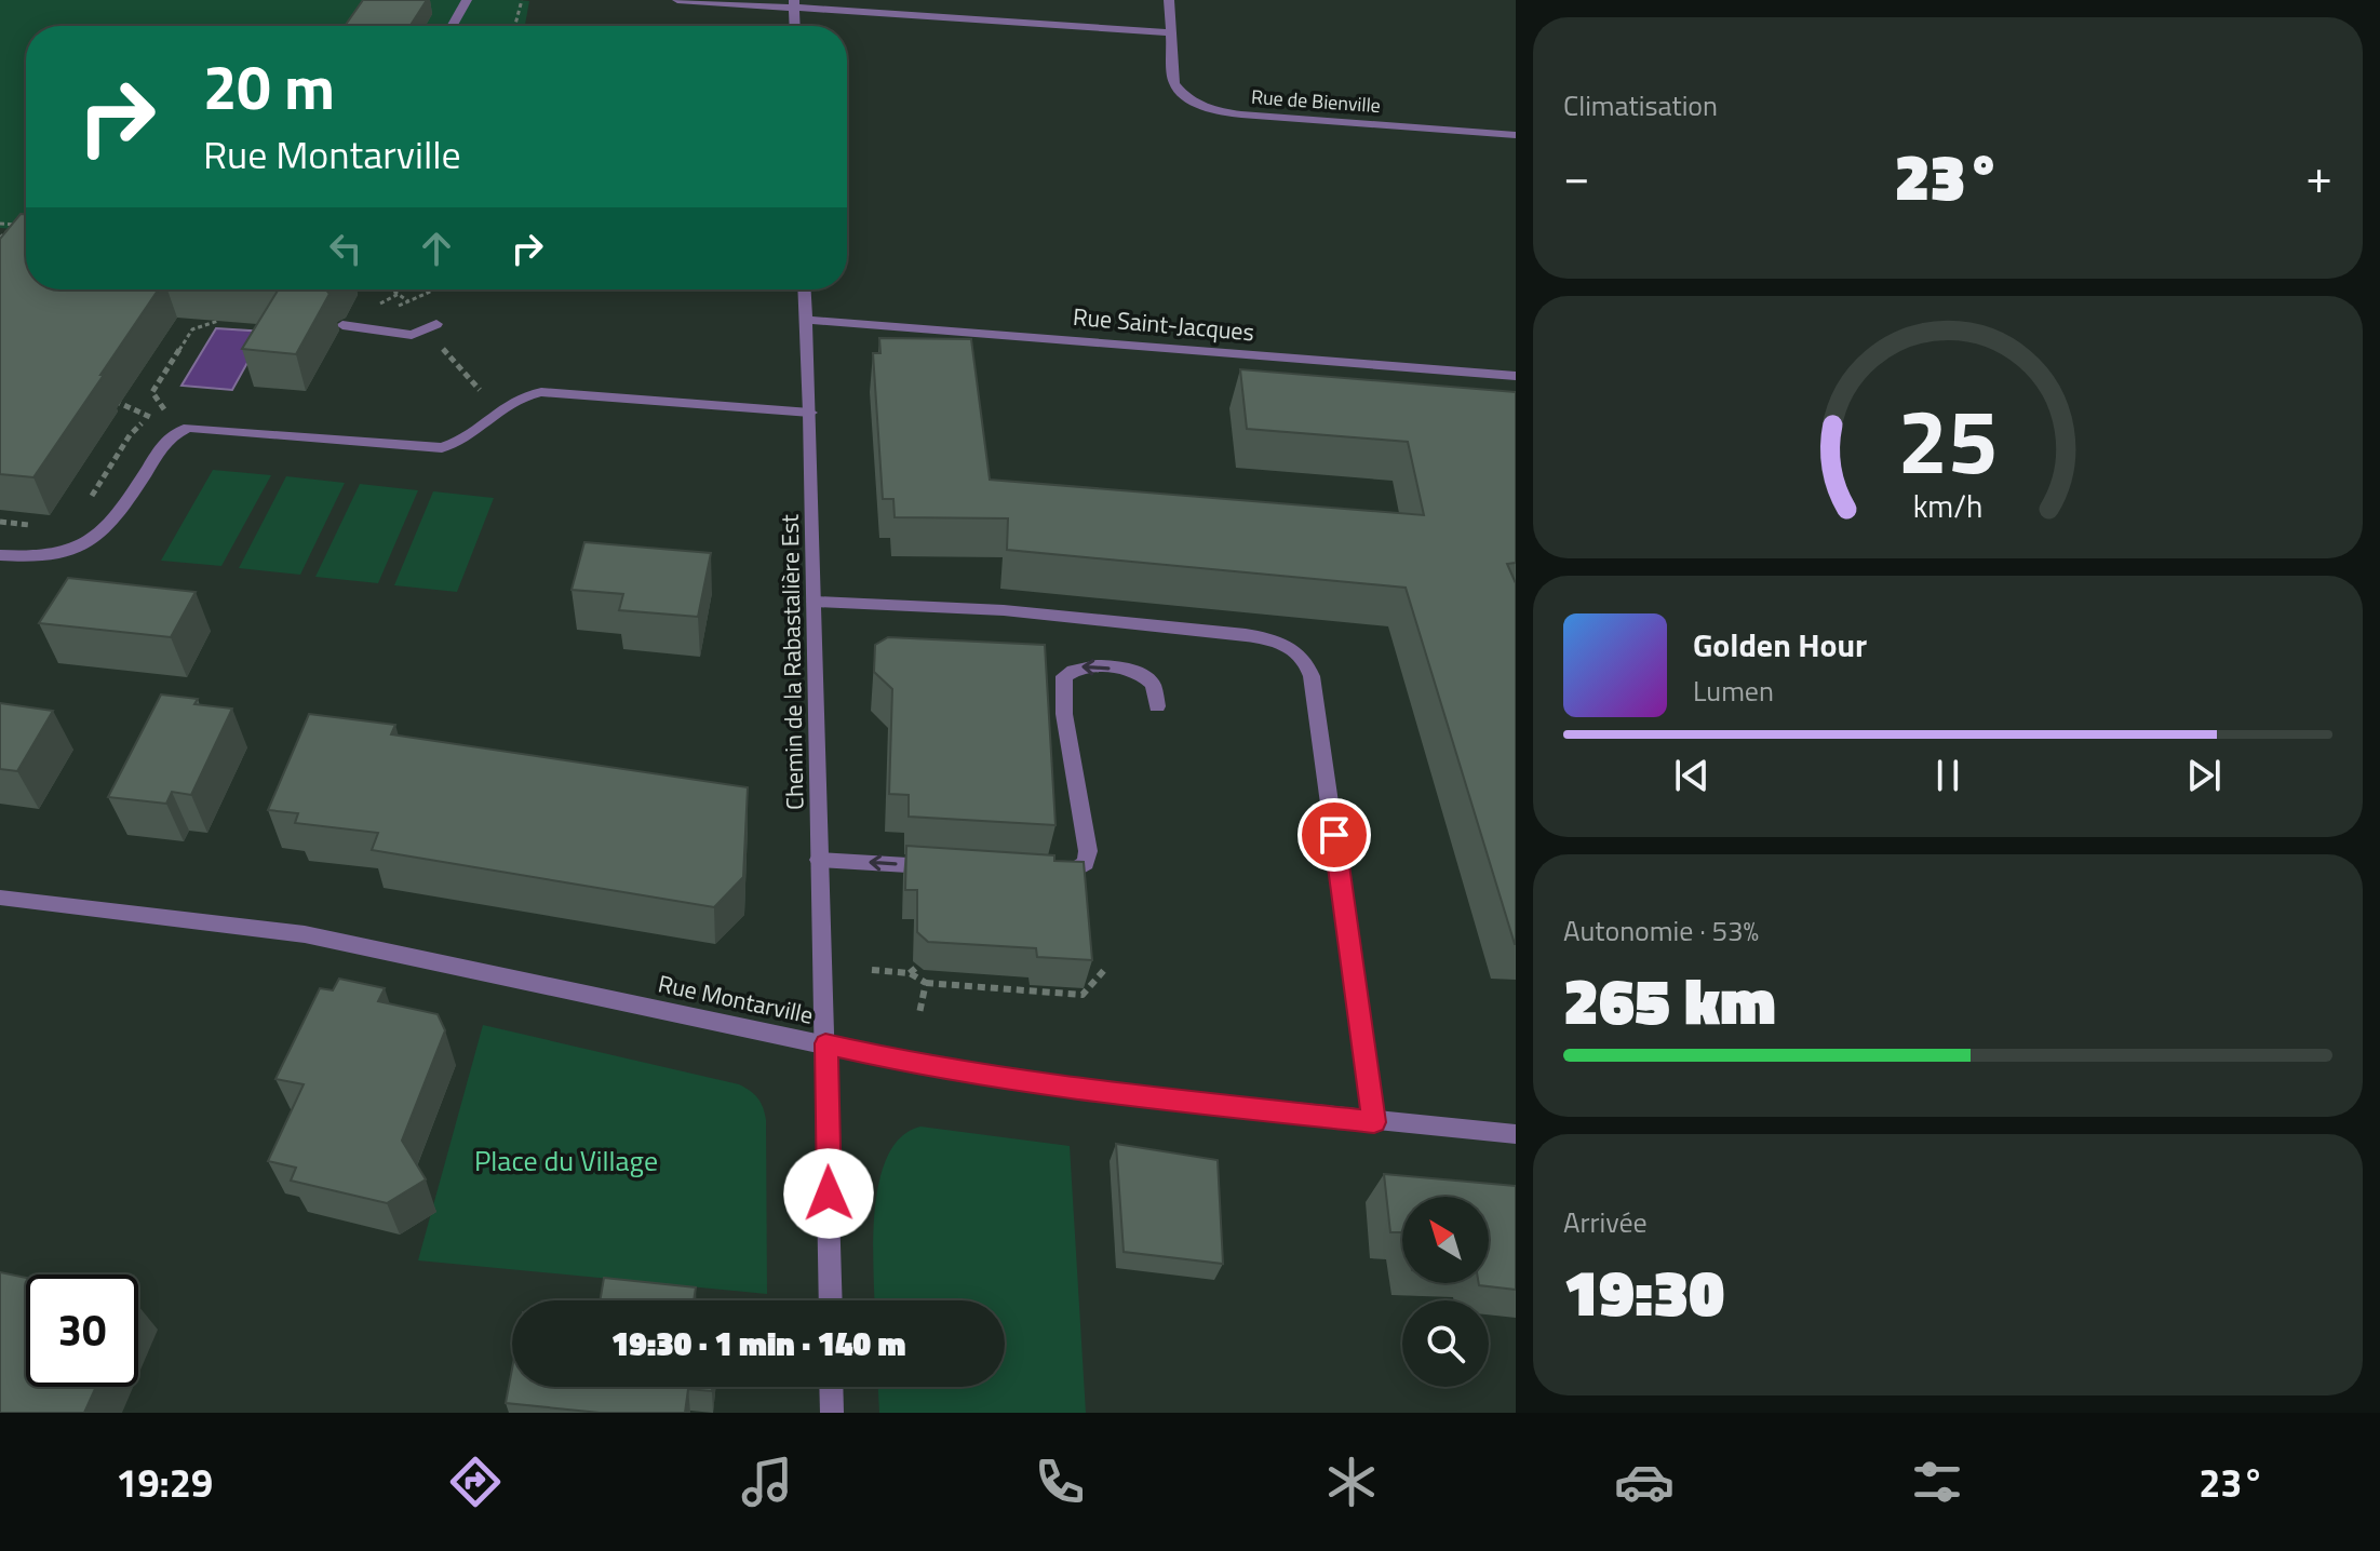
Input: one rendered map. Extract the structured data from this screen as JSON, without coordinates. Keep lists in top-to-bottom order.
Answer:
{
  "streets": {
    "street": [
      "Rue de Bienville",
      "Rue Saint-Jacques",
      "Chemin de la Rabastalière Est",
      "Rue Montarville"
    ]
  },
  "crossings": [
    ["Rue Saint-Jacques", "Chemin de la Rabastalière Est"],
    ["Chemin de la Rabastalière Est", "Rue Montarville"]
  ],
  "parks": ["Place du Village"],
  "north": "top left",
  "page": {
    "tile": [
      "Climatisation",
      ["Autonomie · 53%", "265 km"],
      ["Arrivée", "19:30"]
    ],
    "turn": ["20 m", "Rue Montarville"],
    "heat": ["−", "23°", "+"],
    "song": ["Golden Hour", "Lumen"],
    "limit": "30",
    "trip": "19:30 · 1 min · 140 m",
    "tabs": ["19:29", "23°"],
    "gauge": ["25", "km/h"]
  }
}
